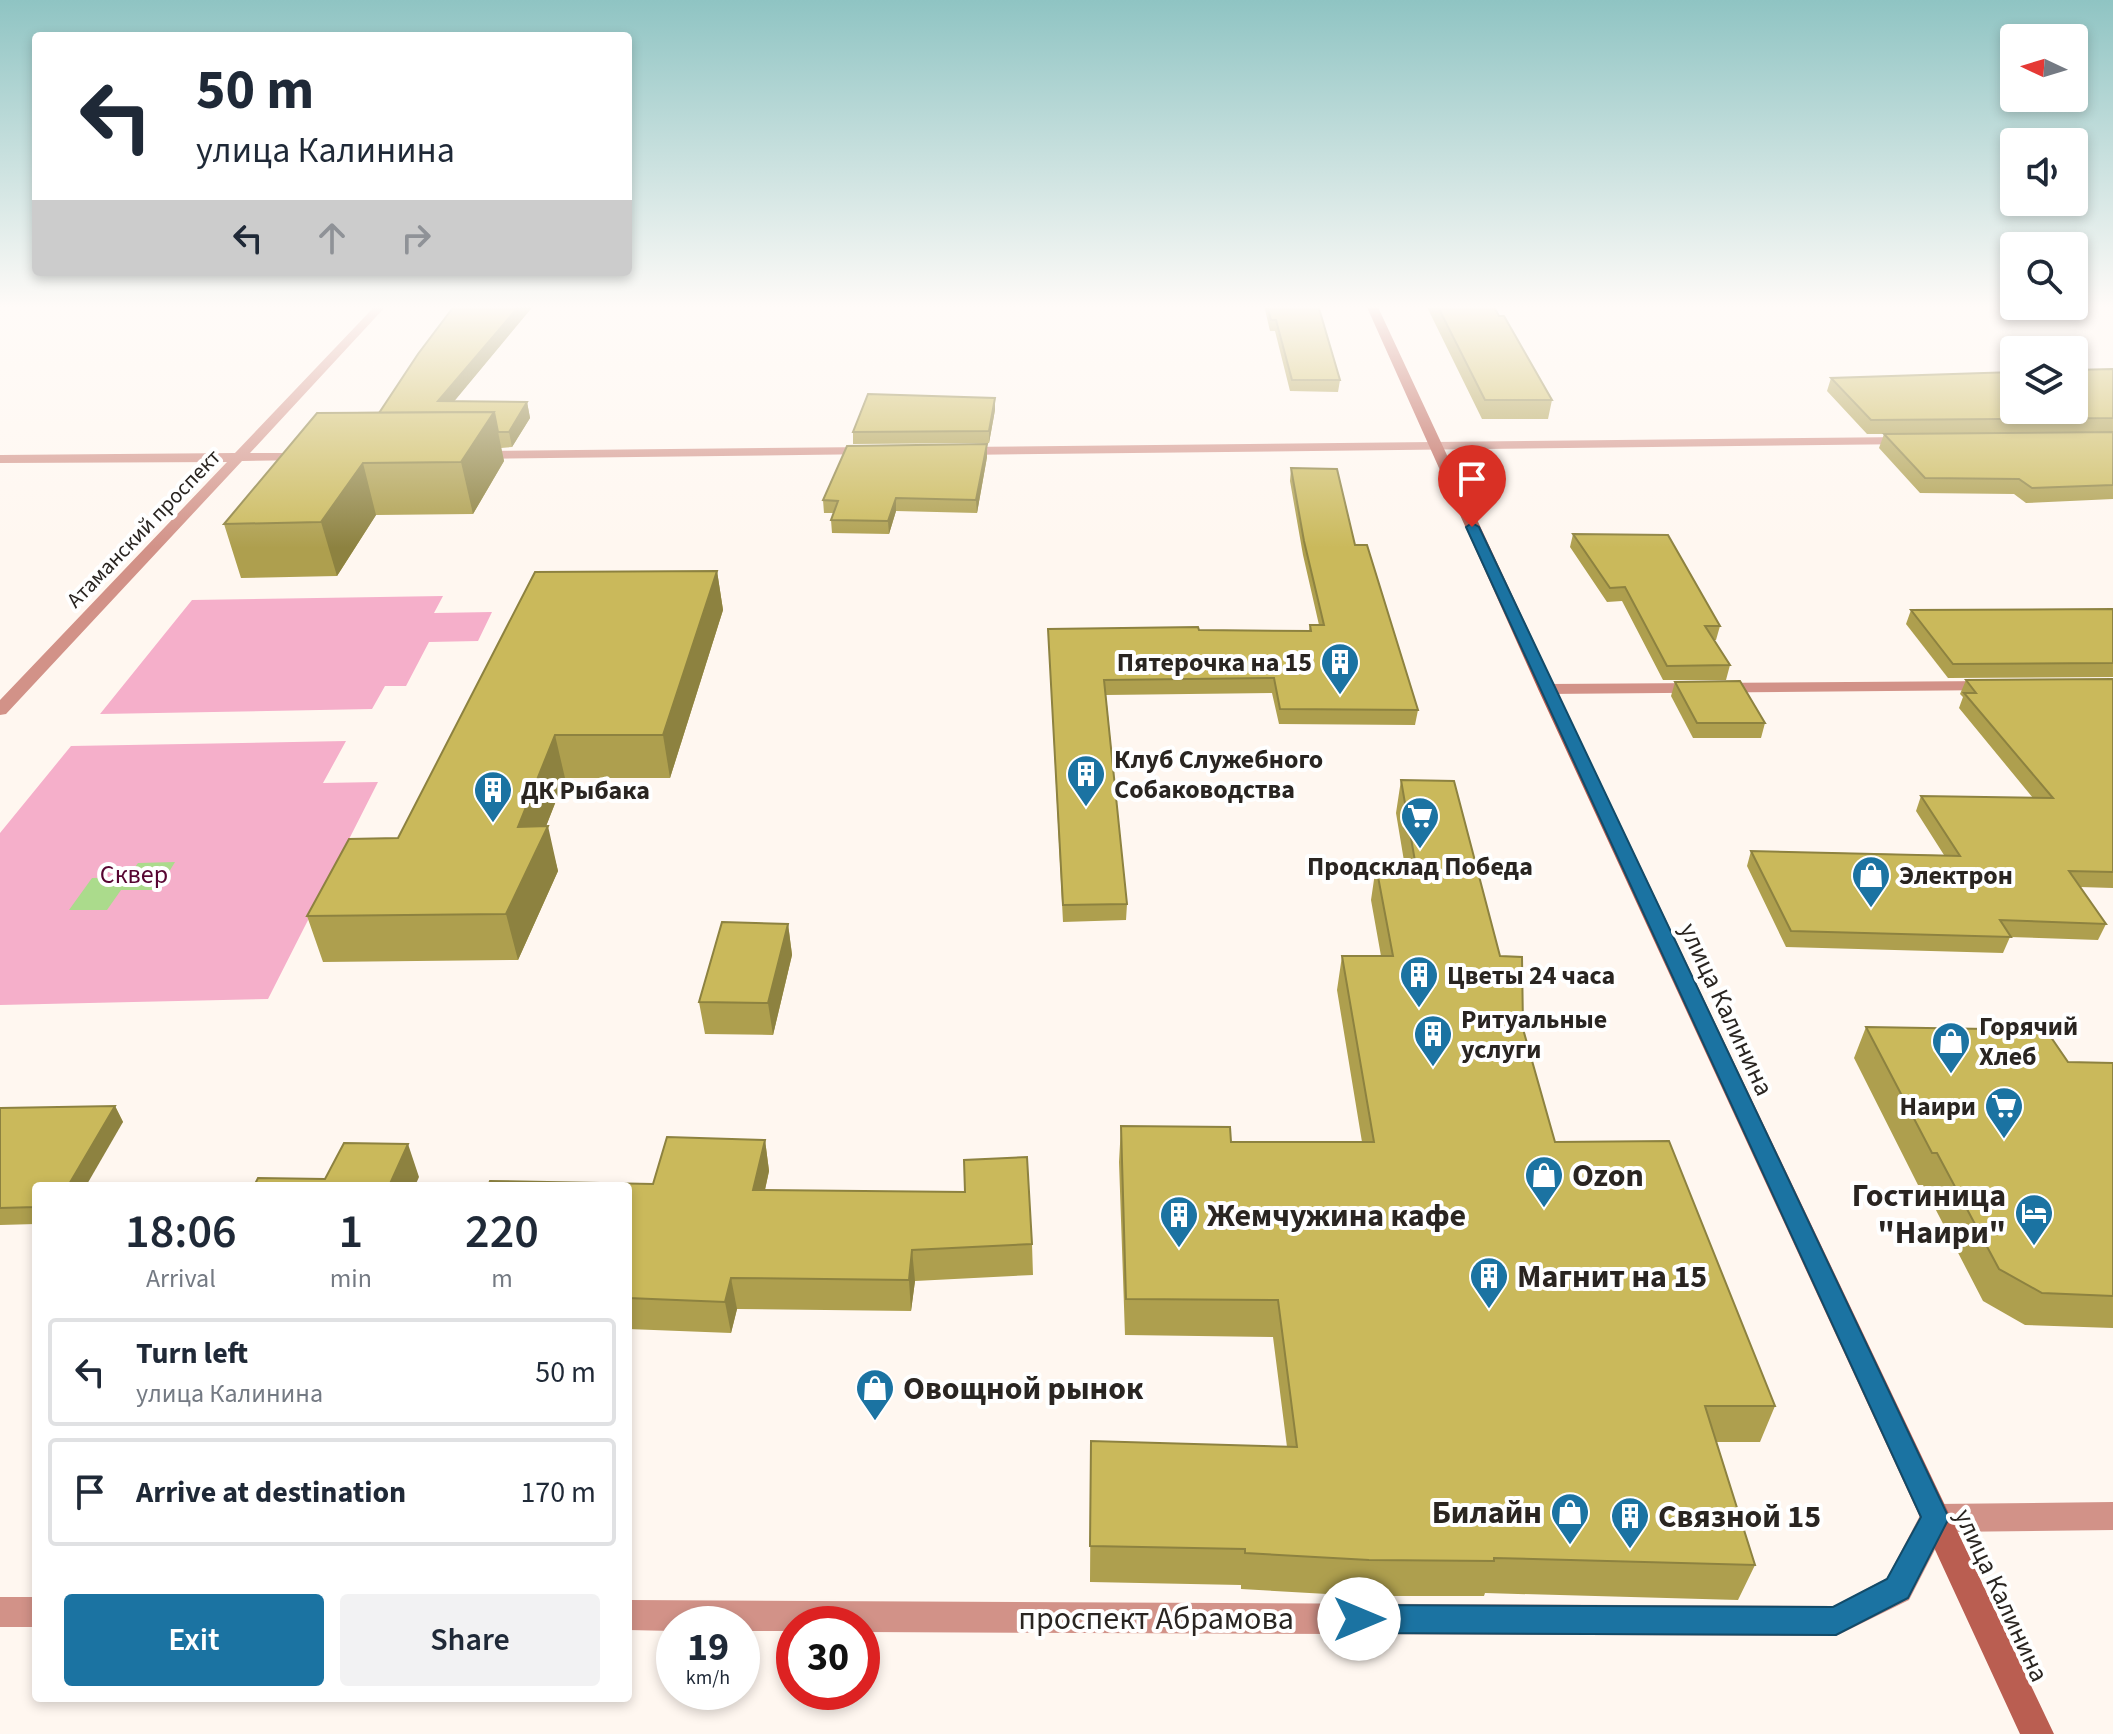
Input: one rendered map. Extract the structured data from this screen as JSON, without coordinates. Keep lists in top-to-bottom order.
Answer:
{
  "streets": {
    "main road": ["улица Калинина"],
    "street": ["Атаманский проспект", "проспект Абрамова"]
  },
  "crossings": [
    ["улица Калинина", "проспект Абрамова"]
  ],
  "parks": ["Сквер"],
  "places": {
    "building": [
      "Пятерочка на 15",
      "Клуб Служебного Собаководства",
      "ДК Рыбака",
      "Цветы 24 часа",
      "Ритуальные услуги",
      "Жемчужина кафе",
      "Магнит на 15",
      "Связной 15"
    ],
    "supermarket": ["Продсклад Победа", "Наири"],
    "shop": [
      "Электрон",
      "Горячий Хлеб",
      "Ozon",
      "Овощной рынок",
      "Билайн"
    ],
    "hotel": ["Гостиница \"Наири\""]
  },
  "north": "left",
  "page": {
    "turn": ["50 m", "улица Калинина"],
    "eta": [
      "18:06",
      "Arrival",
      "1",
      "min",
      "220",
      "m"
    ],
    "list": [
      {
        "name": "Turn left",
        "note": "улица Калинина",
        "value": "50 m"
      },
      {
        "name": "Arrive at destination",
        "value": "170 m"
      }
    ],
    "buttons": ["Exit", "Share"],
    "speed": "19 km/h",
    "limit": "30"
  }
}
